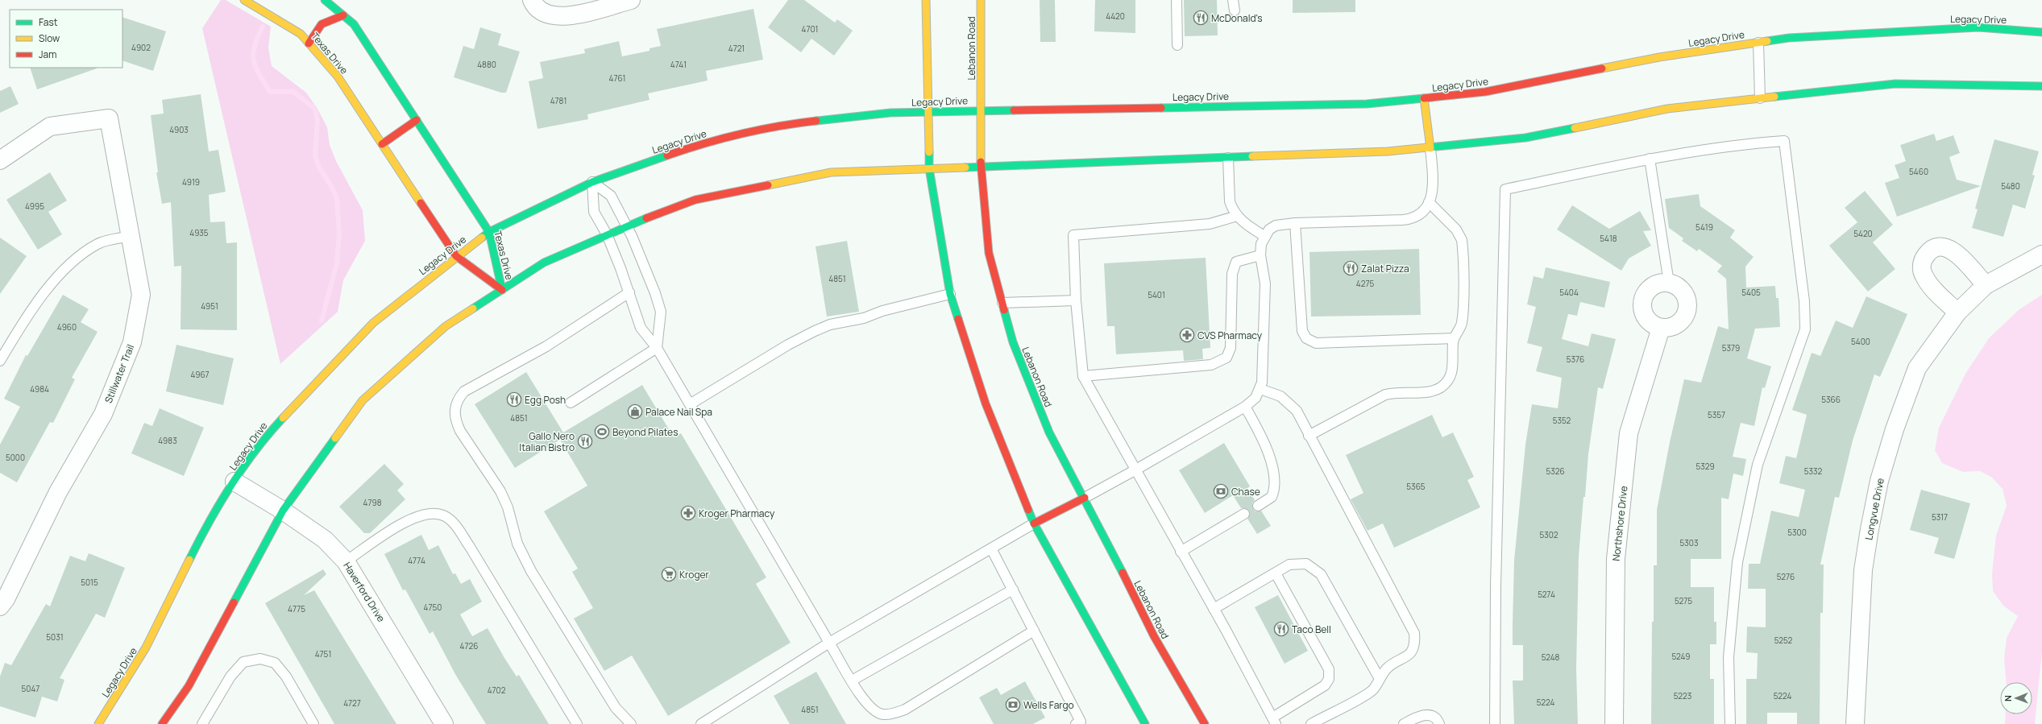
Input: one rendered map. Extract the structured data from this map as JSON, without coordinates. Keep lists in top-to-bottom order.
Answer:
{
  "streets": {
    "main road": ["Legacy Drive", "Lebanon Road", "Texas Drive"],
    "street": [
      "Stillwater Trail",
      "Longvue Drive",
      "Northshore Drive",
      "Haverford Drive"
    ]
  },
  "crossings": [
    ["Legacy Drive", "Lebanon Road"],
    ["Legacy Drive", "Texas Drive"],
    ["Legacy Drive", "Haverford Drive"]
  ],
  "places": {
    "restaurant": [
      "McDonald's",
      "Zalat Pizza",
      "Egg Posh",
      "Gallo Nero Italian Bistro",
      "Taco Bell"
    ],
    "pharmacy": ["CVS Pharmacy", "Kroger Pharmacy"],
    "shop": ["Palace Nail Spa"],
    "sports": ["Beyond Pilates"],
    "bank": ["Chase", "Wells Fargo"],
    "supermarket": ["Kroger"]
  },
  "house_numbers": [
    "4420",
    "4701",
    "4902",
    "4721",
    "4880",
    "4741",
    "4761",
    "4781",
    "4903",
    "5460",
    "4919",
    "5480",
    "4995",
    "5419",
    "4935",
    "5420",
    "5418",
    "4851",
    "4275",
    "5404",
    "5405",
    "5401",
    "4951",
    "4960",
    "5400",
    "5379",
    "5376",
    "4967",
    "4984",
    "5366",
    "5357",
    "4851",
    "5352",
    "4983",
    "5000",
    "5329",
    "5326",
    "5332",
    "5365",
    "4798",
    "5317",
    "5300",
    "5302",
    "5303",
    "4774",
    "5276",
    "5015",
    "5274",
    "5275",
    "4750",
    "4775",
    "5031",
    "5252",
    "4726",
    "4751",
    "5249",
    "5248",
    "5047",
    "4702",
    "5223",
    "5224",
    "5224",
    "4727",
    "4851"
  ],
  "legend": ["Fast", "Slow", "Jam"],
  "north": "left"
}
